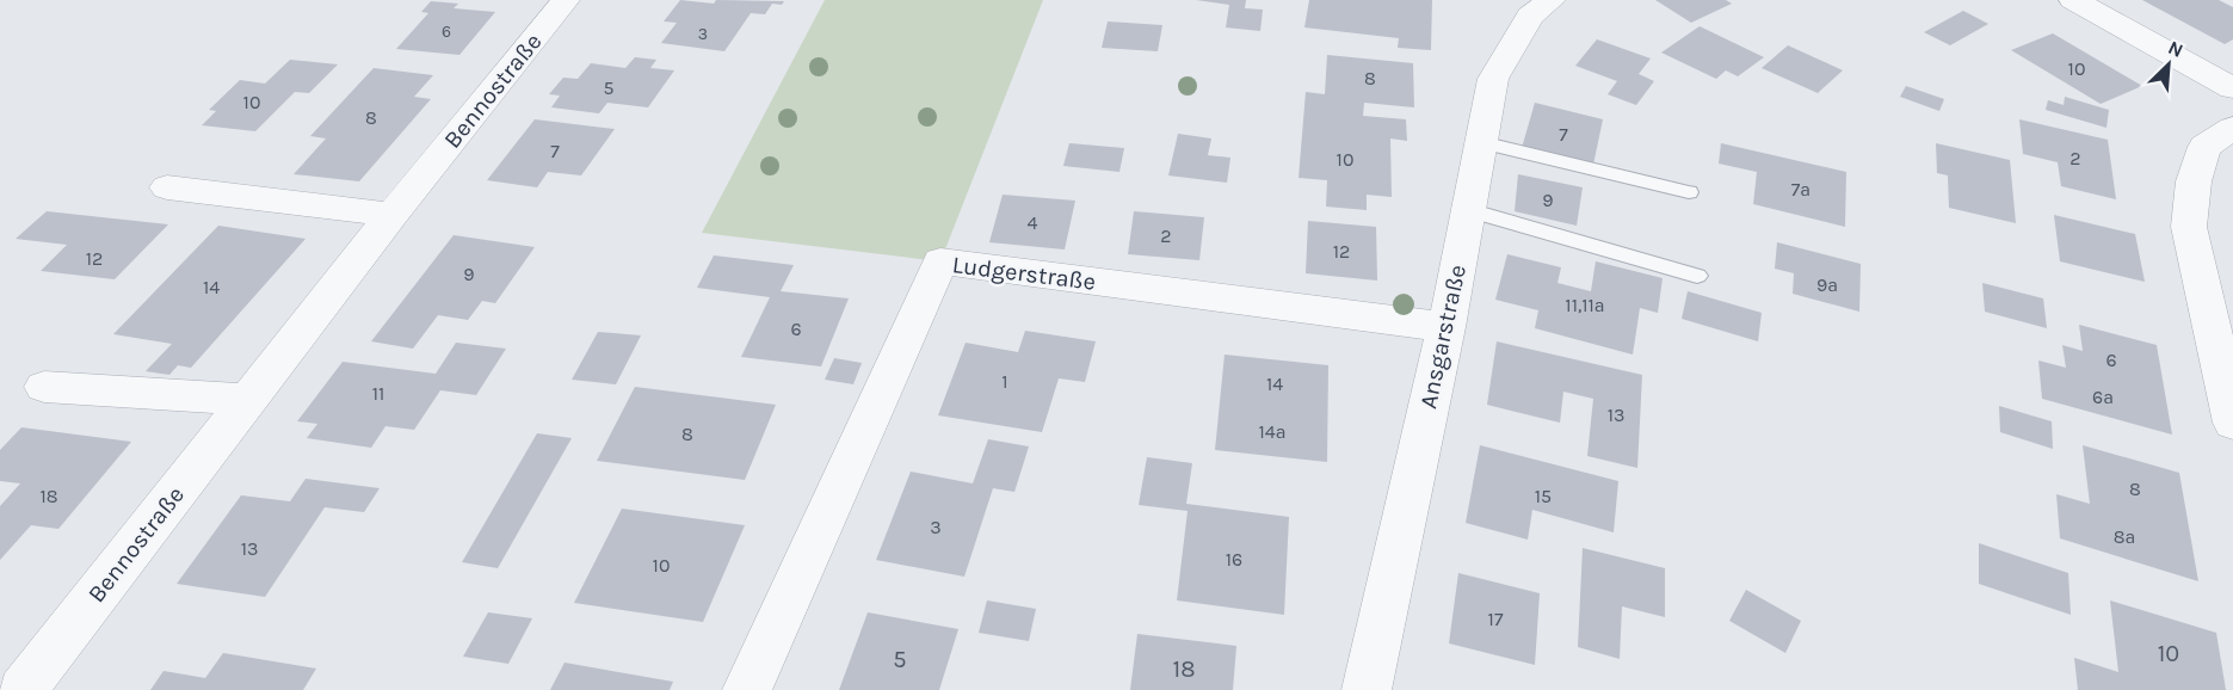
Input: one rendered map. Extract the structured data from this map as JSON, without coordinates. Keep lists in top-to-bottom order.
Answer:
{
  "streets": {
    "street": ["Bennostraße", "Ludgerstraße", "Ansgarstraße"]
  },
  "crossings": [
    ["Ludgerstraße", "Ansgarstraße"]
  ],
  "house_numbers": [
    "6",
    "3",
    "10",
    "8",
    "5",
    "10",
    "8",
    "7",
    "7",
    "2",
    "10",
    "7a",
    "9",
    "4",
    "2",
    "12",
    "12",
    "9",
    "9a",
    "14",
    "11,11a",
    "6",
    "6",
    "1",
    "14",
    "11",
    "6a",
    "13",
    "14a",
    "8",
    "8",
    "18",
    "15",
    "3",
    "8a",
    "13",
    "16",
    "10",
    "17",
    "10",
    "5",
    "18"
  ],
  "north": "top right"
}
